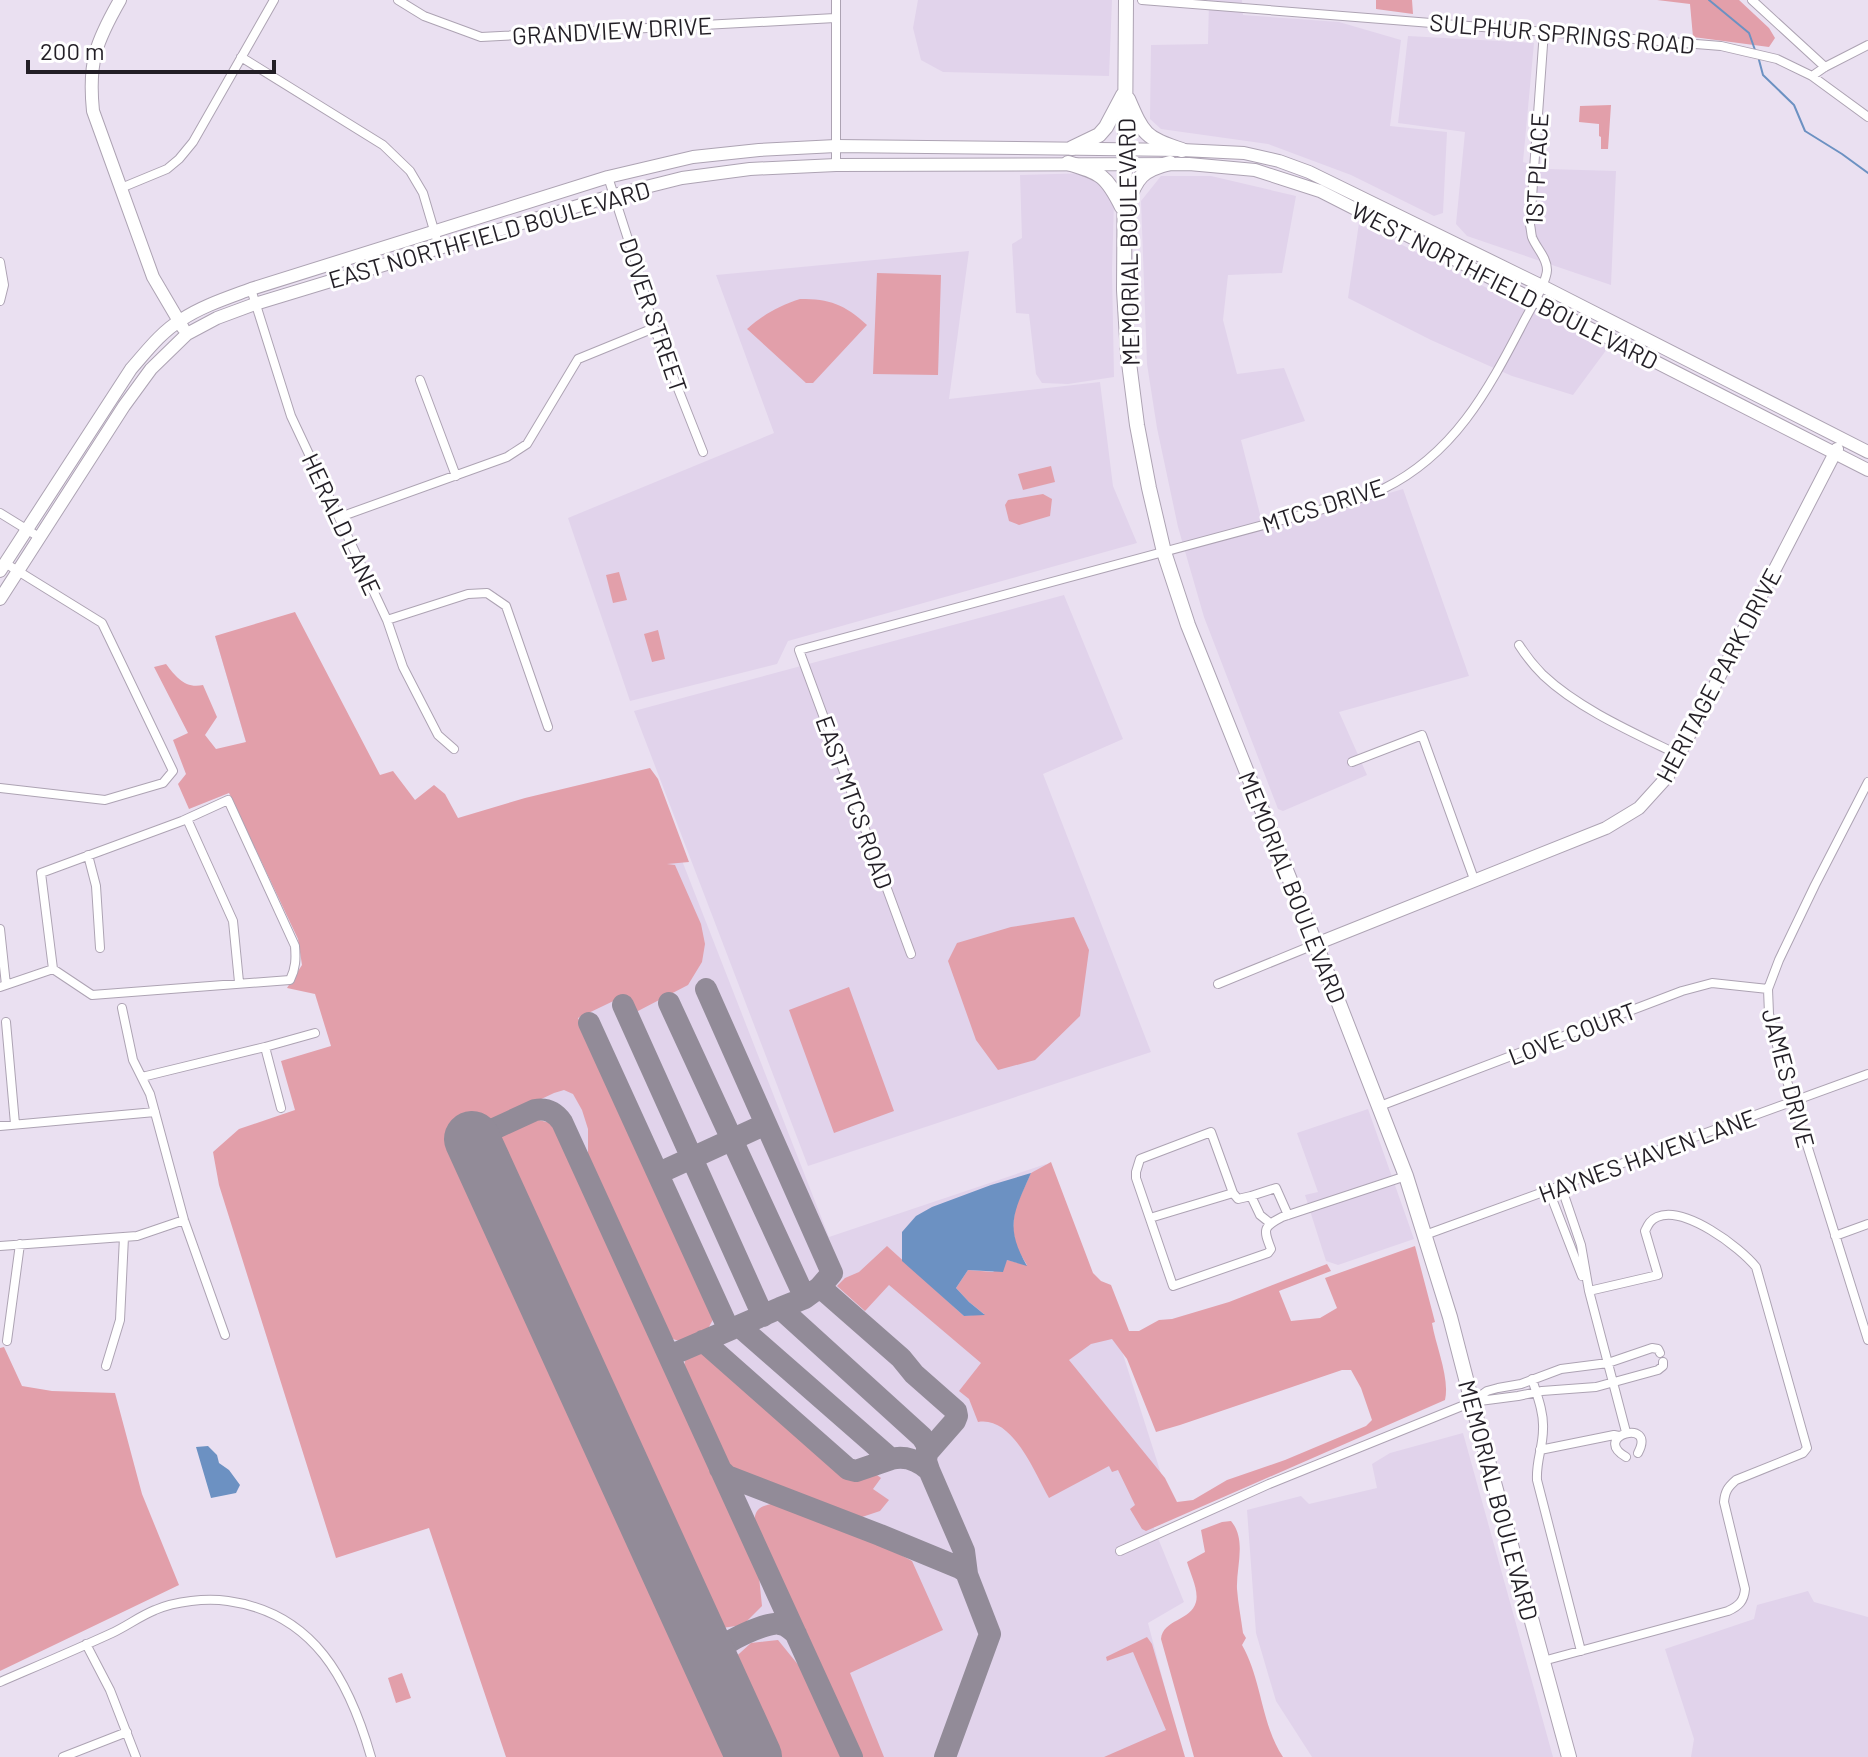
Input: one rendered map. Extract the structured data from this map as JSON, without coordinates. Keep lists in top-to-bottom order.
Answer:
{
  "streets": {
    "main road": [
      "EAST NORTHFIELD BOULEVARD",
      "MEMORIAL BOULEVARD",
      "WEST NORTHFIELD BOULEVARD",
      "HERITAGE PARK DRIVE"
    ],
    "street": [
      "GRANDVIEW DRIVE",
      "SULPHUR SPRINGS ROAD",
      "1ST PLACE",
      "DOVER STREET",
      "MTCS DRIVE",
      "HERALD LANE",
      "EAST MTCS ROAD",
      "LOVE COURT",
      "JAMES DRIVE",
      "HAYNES HAVEN LANE"
    ]
  },
  "crossings": [
    ["SULPHUR SPRINGS ROAD", "1ST PLACE"],
    ["1ST PLACE", "WEST NORTHFIELD BOULEVARD"],
    ["EAST NORTHFIELD BOULEVARD", "MEMORIAL BOULEVARD"],
    ["EAST NORTHFIELD BOULEVARD", "WEST NORTHFIELD BOULEVARD"],
    ["EAST NORTHFIELD BOULEVARD", "DOVER STREET"],
    ["EAST NORTHFIELD BOULEVARD", "HERALD LANE"],
    ["MEMORIAL BOULEVARD", "WEST NORTHFIELD BOULEVARD"],
    ["MEMORIAL BOULEVARD", "MTCS DRIVE"],
    ["MEMORIAL BOULEVARD", "HERITAGE PARK DRIVE"],
    ["MEMORIAL BOULEVARD", "LOVE COURT"],
    ["MEMORIAL BOULEVARD", "HAYNES HAVEN LANE"],
    ["WEST NORTHFIELD BOULEVARD", "MTCS DRIVE"],
    ["WEST NORTHFIELD BOULEVARD", "HERITAGE PARK DRIVE"],
    ["MTCS DRIVE", "EAST MTCS ROAD"],
    ["LOVE COURT", "JAMES DRIVE"],
    ["JAMES DRIVE", "HAYNES HAVEN LANE"]
  ],
  "scale_bar": "200 m"
}
